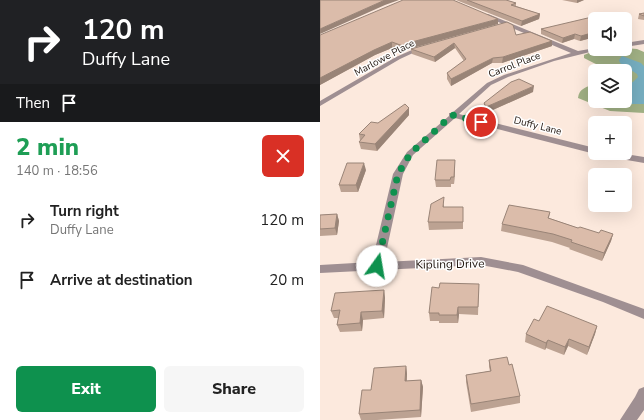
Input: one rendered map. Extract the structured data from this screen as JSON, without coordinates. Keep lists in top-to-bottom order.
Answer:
{
  "streets": {
    "street": [
      "Marlowe Place",
      "Carrol Place",
      "Duffy Lane",
      "Kipling Drive"
    ]
  },
  "crossings": [
    ["Carrol Place", "Duffy Lane"],
    ["Carrol Place", "Kipling Drive"]
  ],
  "page": {
    "turn": ["120 m", "Duffy Lane"],
    "map_buttons": ["+", "−"],
    "then": "Then",
    "heading": ["2 min", "140 m · 18:56"],
    "list": [
      {
        "name": "Turn right",
        "note": "Duffy Lane",
        "value": "120 m"
      },
      {
        "name": "Arrive at destination",
        "value": "20 m"
      }
    ],
    "buttons": ["Exit", "Share"]
  }
}
